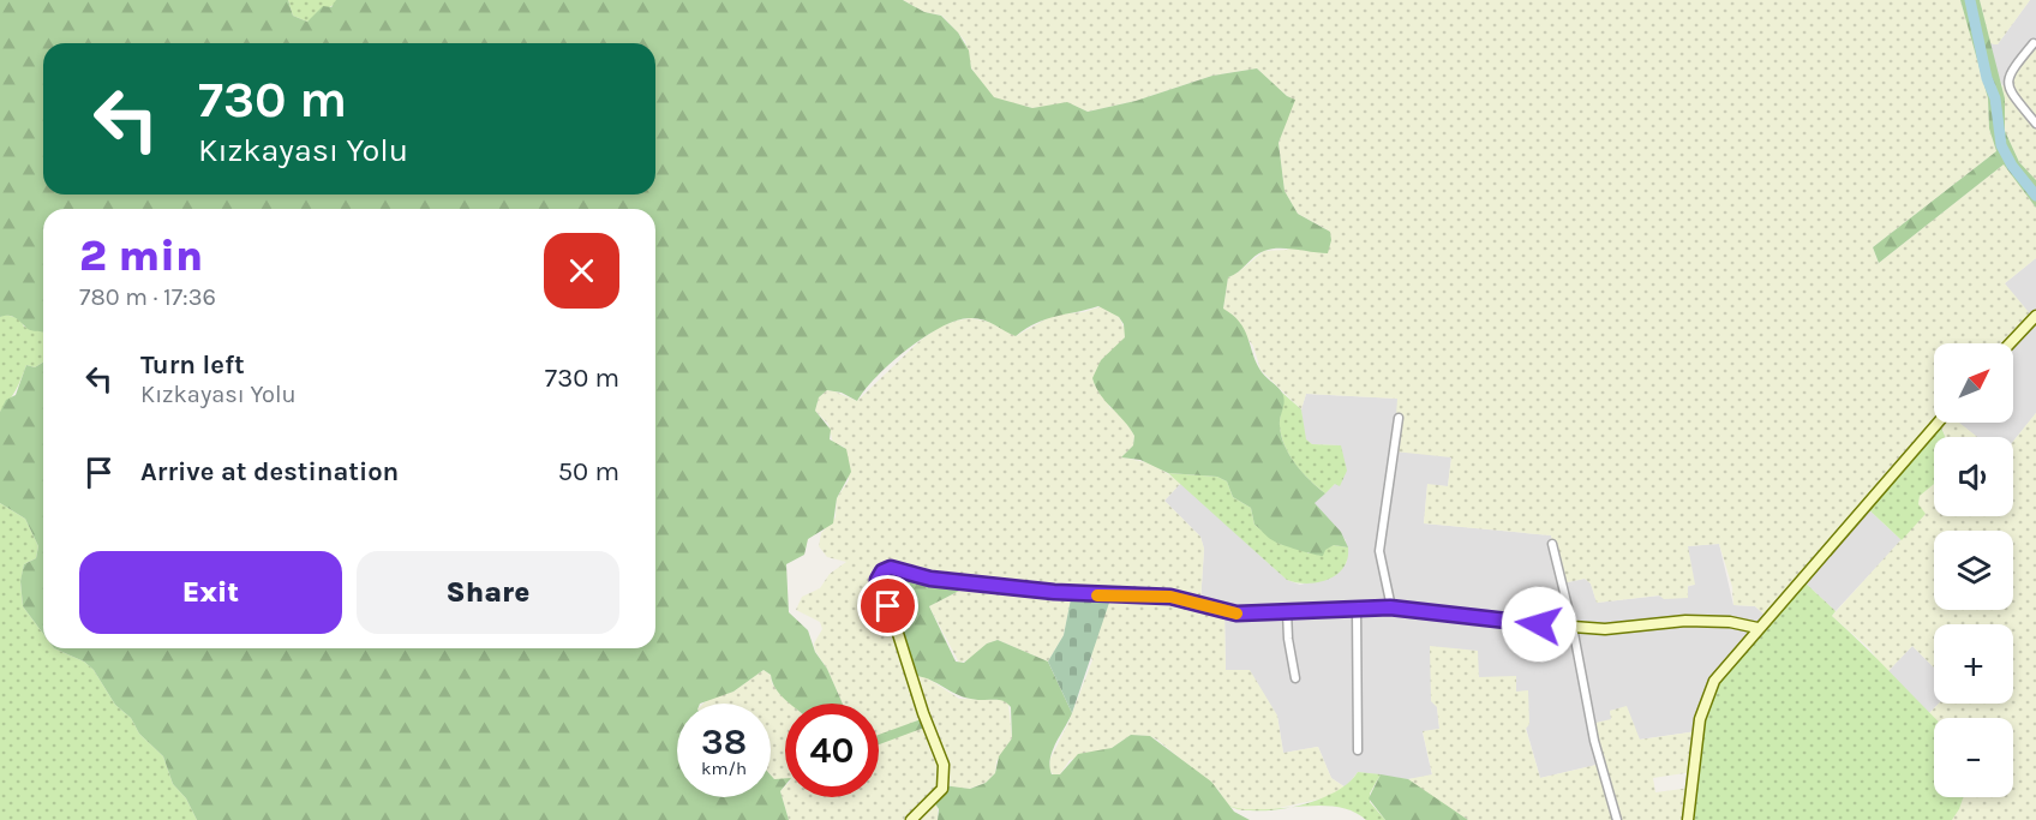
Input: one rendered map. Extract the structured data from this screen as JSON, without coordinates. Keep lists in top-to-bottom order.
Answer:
{
  "north": "top right",
  "page": {
    "turn": ["730 m", "Kızkayası Yolu"],
    "heading": ["2 min", "780 m · 17:36"],
    "list": [
      {
        "name": "Turn left",
        "note": "Kızkayası Yolu",
        "value": "730 m"
      },
      {
        "name": "Arrive at destination",
        "value": "50 m"
      }
    ],
    "map_buttons": ["+", "−"],
    "buttons": ["Exit", "Share"],
    "speed": "38 km/h",
    "limit": "40"
  }
}
